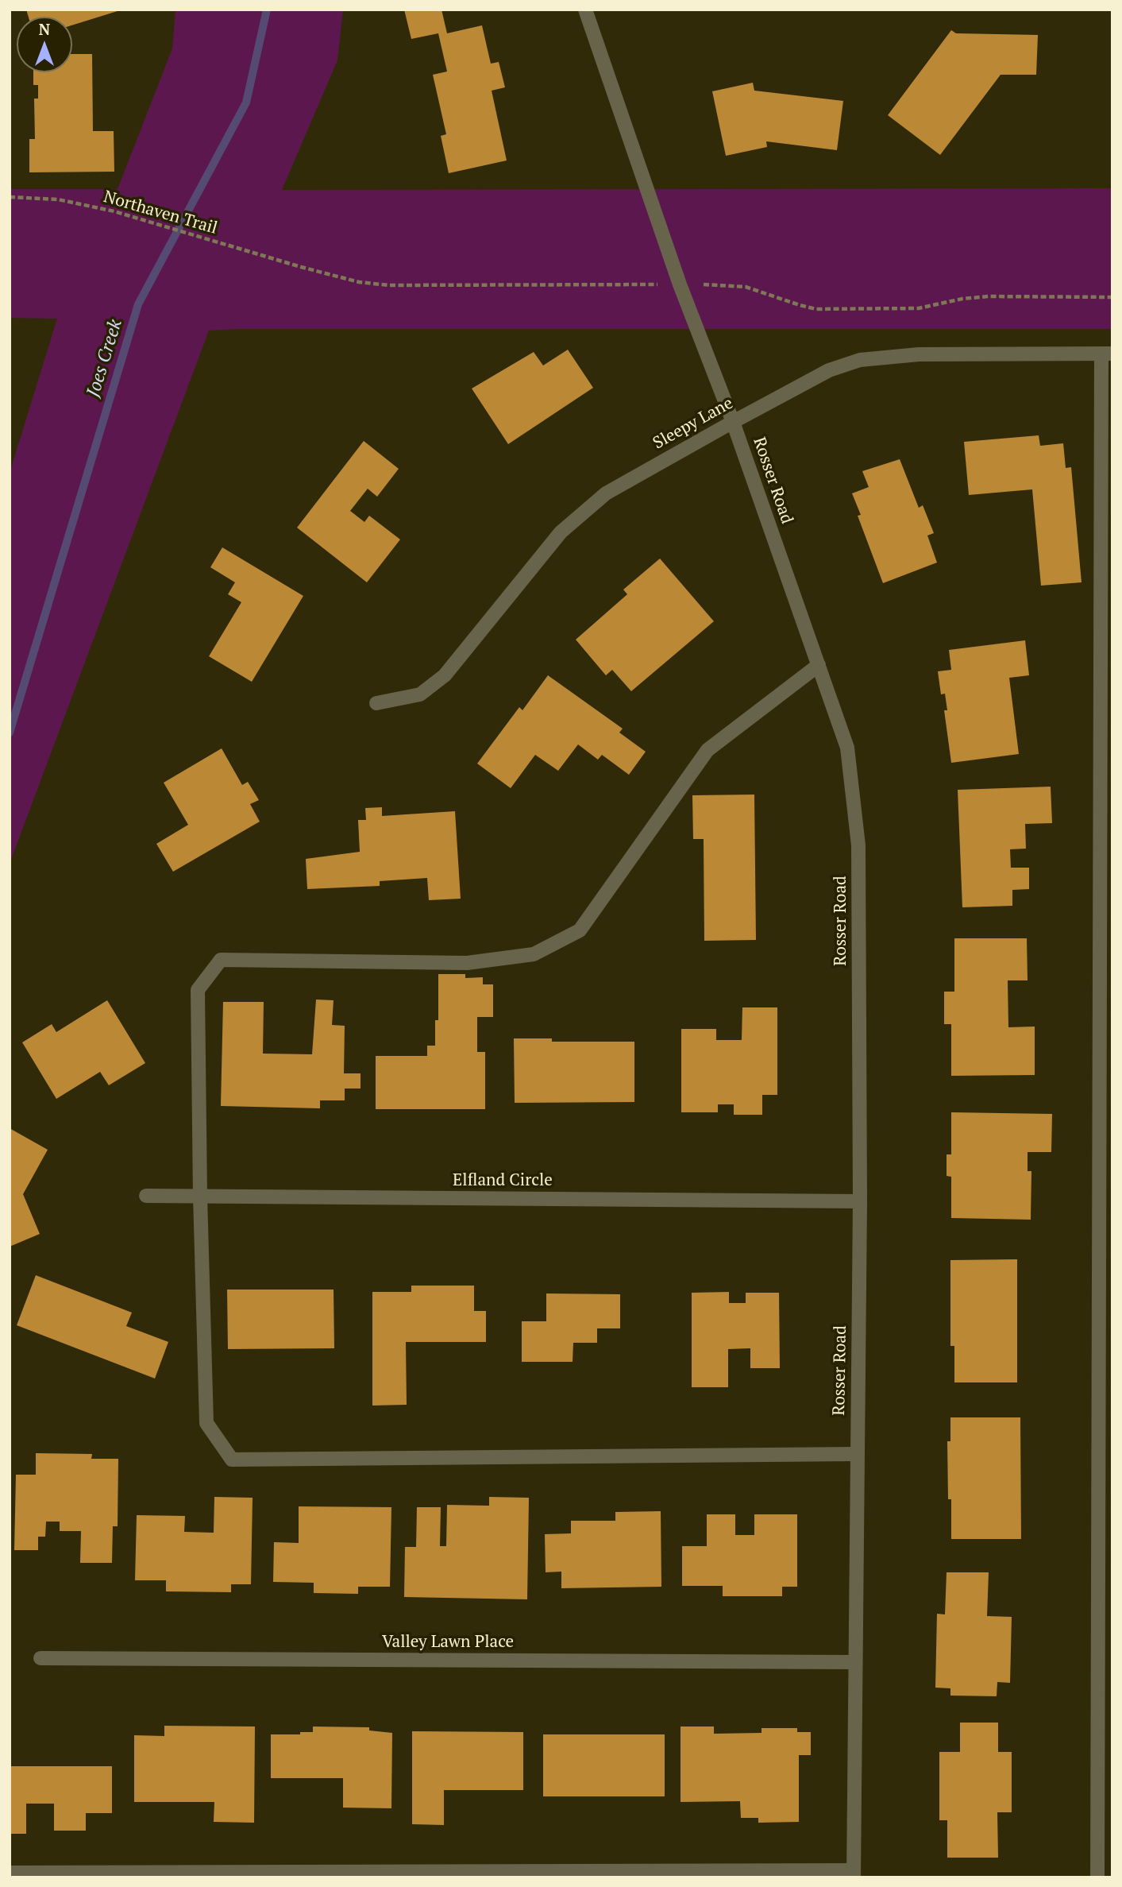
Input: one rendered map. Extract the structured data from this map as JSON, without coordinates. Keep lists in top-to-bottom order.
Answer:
{
  "streets": {
    "street": [
      "Sleepy Lane",
      "Rosser Road",
      "Elfland Circle",
      "Valley Lawn Place"
    ],
    "path": ["Northaven Trail"]
  },
  "crossings": [
    ["Sleepy Lane", "Rosser Road"],
    ["Rosser Road", "Elfland Circle"],
    ["Rosser Road", "Valley Lawn Place"]
  ],
  "water": ["Joes Creek"],
  "north": "top"
}
